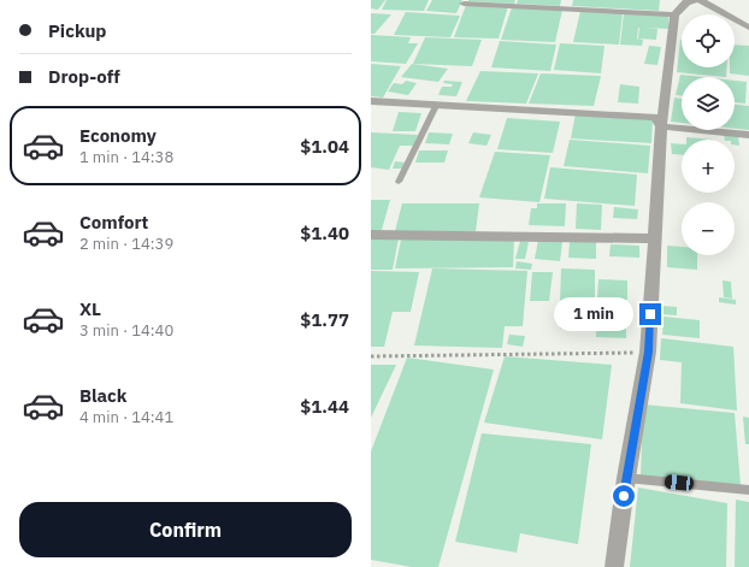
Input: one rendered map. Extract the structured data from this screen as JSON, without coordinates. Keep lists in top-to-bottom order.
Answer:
{
  "page": {
    "banner": ["Pickup", "Drop-off"],
    "map_buttons": ["+", "−"],
    "list": [
      {
        "name": "Economy",
        "note": "1 min · 14:38",
        "value": "$1.04"
      },
      {
        "name": "Comfort",
        "note": "2 min · 14:39",
        "value": "$1.40"
      },
      {
        "name": "XL",
        "note": "3 min · 14:40",
        "value": "$1.77"
      },
      {
        "name": "Black",
        "note": "4 min · 14:41",
        "value": "$1.44"
      }
    ],
    "bubble": "1 min",
    "buttons": "Confirm"
  }
}
